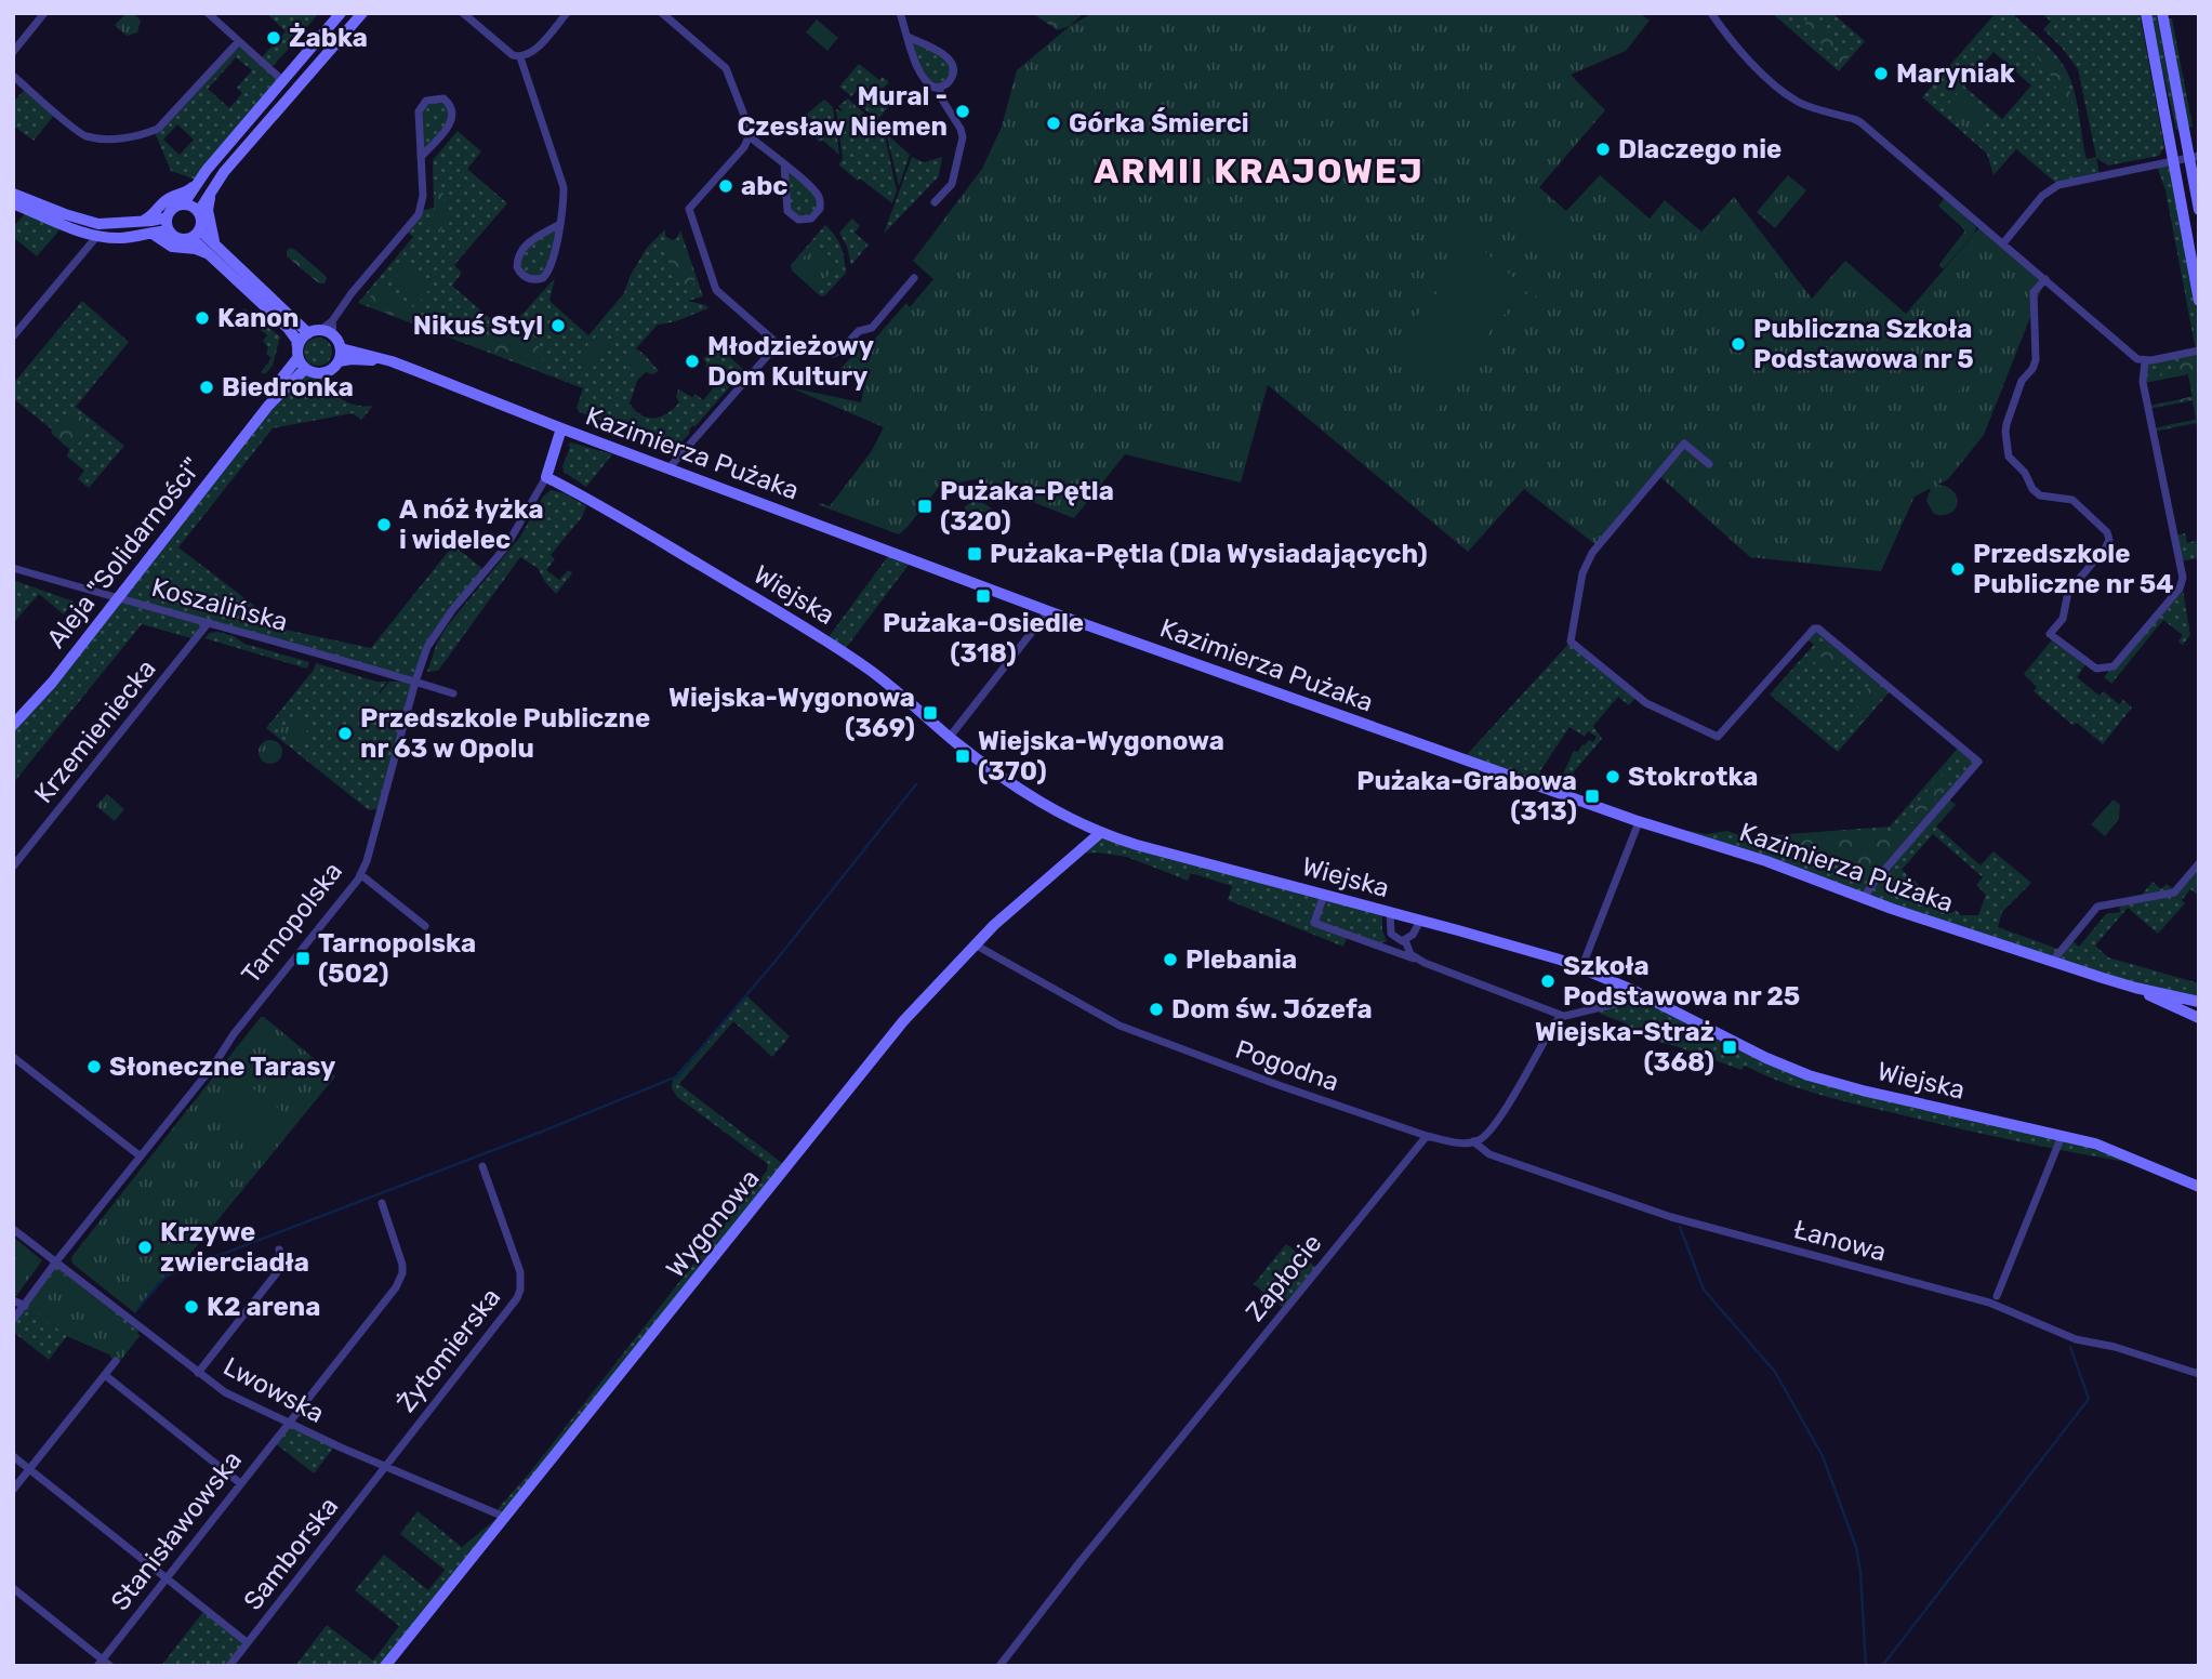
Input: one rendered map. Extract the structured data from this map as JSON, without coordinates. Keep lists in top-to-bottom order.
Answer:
{
  "streets": {
    "street": [
      "Kazimierza Pużaka",
      "Aleja \"Solidarności\"",
      "Wiejska",
      "Koszalińska",
      "Krzemieniecka",
      "Tarnopolska",
      "Pogodna",
      "Wygonowa",
      "Łanowa",
      "Zapłocie",
      "Żytomierska",
      "Lwowska",
      "Stanisławowska",
      "Samborska"
    ]
  },
  "crossings": [
    ["Kazimierza Pużaka", "Aleja \"Solidarności\""],
    ["Kazimierza Pużaka", "Tarnopolska"],
    ["Aleja \"Solidarności\"", "Koszalińska"],
    ["Wiejska", "Tarnopolska"],
    ["Wiejska", "Wygonowa"],
    ["Koszalińska", "Krzemieniecka"],
    ["Koszalińska", "Tarnopolska"],
    ["Tarnopolska", "Lwowska"],
    ["Pogodna", "Wygonowa"],
    ["Pogodna", "Zapłocie"],
    ["Wygonowa", "Lwowska"],
    ["Żytomierska", "Lwowska"],
    ["Żytomierska", "Samborska"],
    ["Lwowska", "Stanisławowska"],
    ["Lwowska", "Samborska"]
  ],
  "districts": ["ARMII KRAJOWEJ"],
  "places": {
    "other": [
      "Żabka",
      "Maryniak",
      "Mural - Czesław Niemen",
      "Górka Śmierci",
      "Dlaczego nie",
      "abc",
      "Kanon",
      "Nikuś Styl",
      "Publiczna Szkoła Podstawowa nr 5",
      "Młodzieżowy Dom Kultury",
      "Biedronka",
      "A nóż łyżka i widelec",
      "Przedszkole Publiczne nr 54",
      "Przedszkole Publiczne nr 63 w Opolu",
      "Stokrotka",
      "Plebania",
      "Szkoła Podstawowa nr 25",
      "Dom św. Józefa",
      "Słoneczne Tarasy",
      "Krzywe zwierciadła",
      "K2 arena"
    ],
    "transit": [
      "Pużaka-Pętla (320)",
      "Pużaka-Pętla (Dla Wysiadających)",
      "Pużaka-Osiedle (318)",
      "Wiejska-Wygonowa (369)",
      "Wiejska-Wygonowa (370)",
      "Pużaka-Grabowa (313)",
      "Tarnopolska (502)",
      "Wiejska-Straż (368)"
    ]
  }
}
